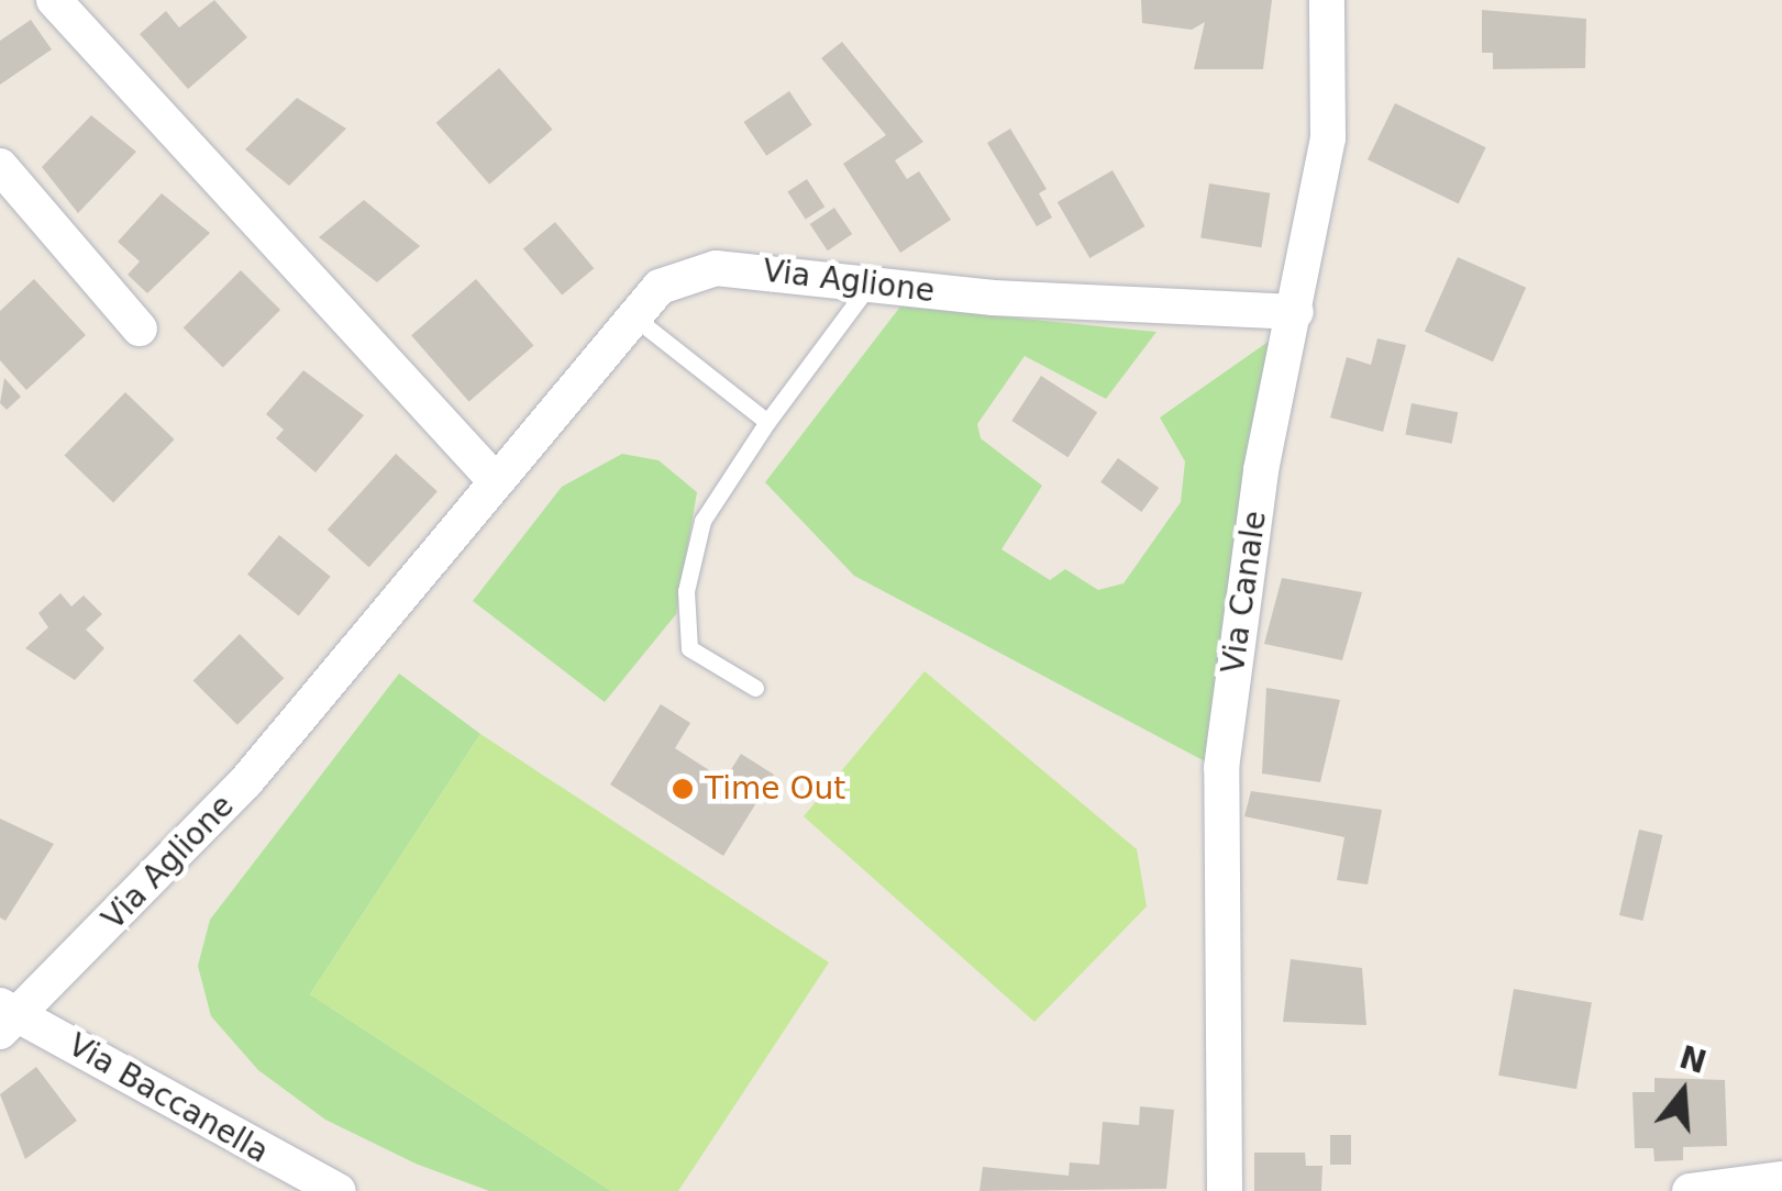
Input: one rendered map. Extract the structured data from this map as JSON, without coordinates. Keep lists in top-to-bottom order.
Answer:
{
  "streets": {
    "street": ["Via Aglione", "Via Canale", "Via Baccanella"]
  },
  "crossings": [
    ["Via Aglione", "Via Canale"],
    ["Via Aglione", "Via Baccanella"]
  ],
  "places": ["Time Out"],
  "north": "top"
}
